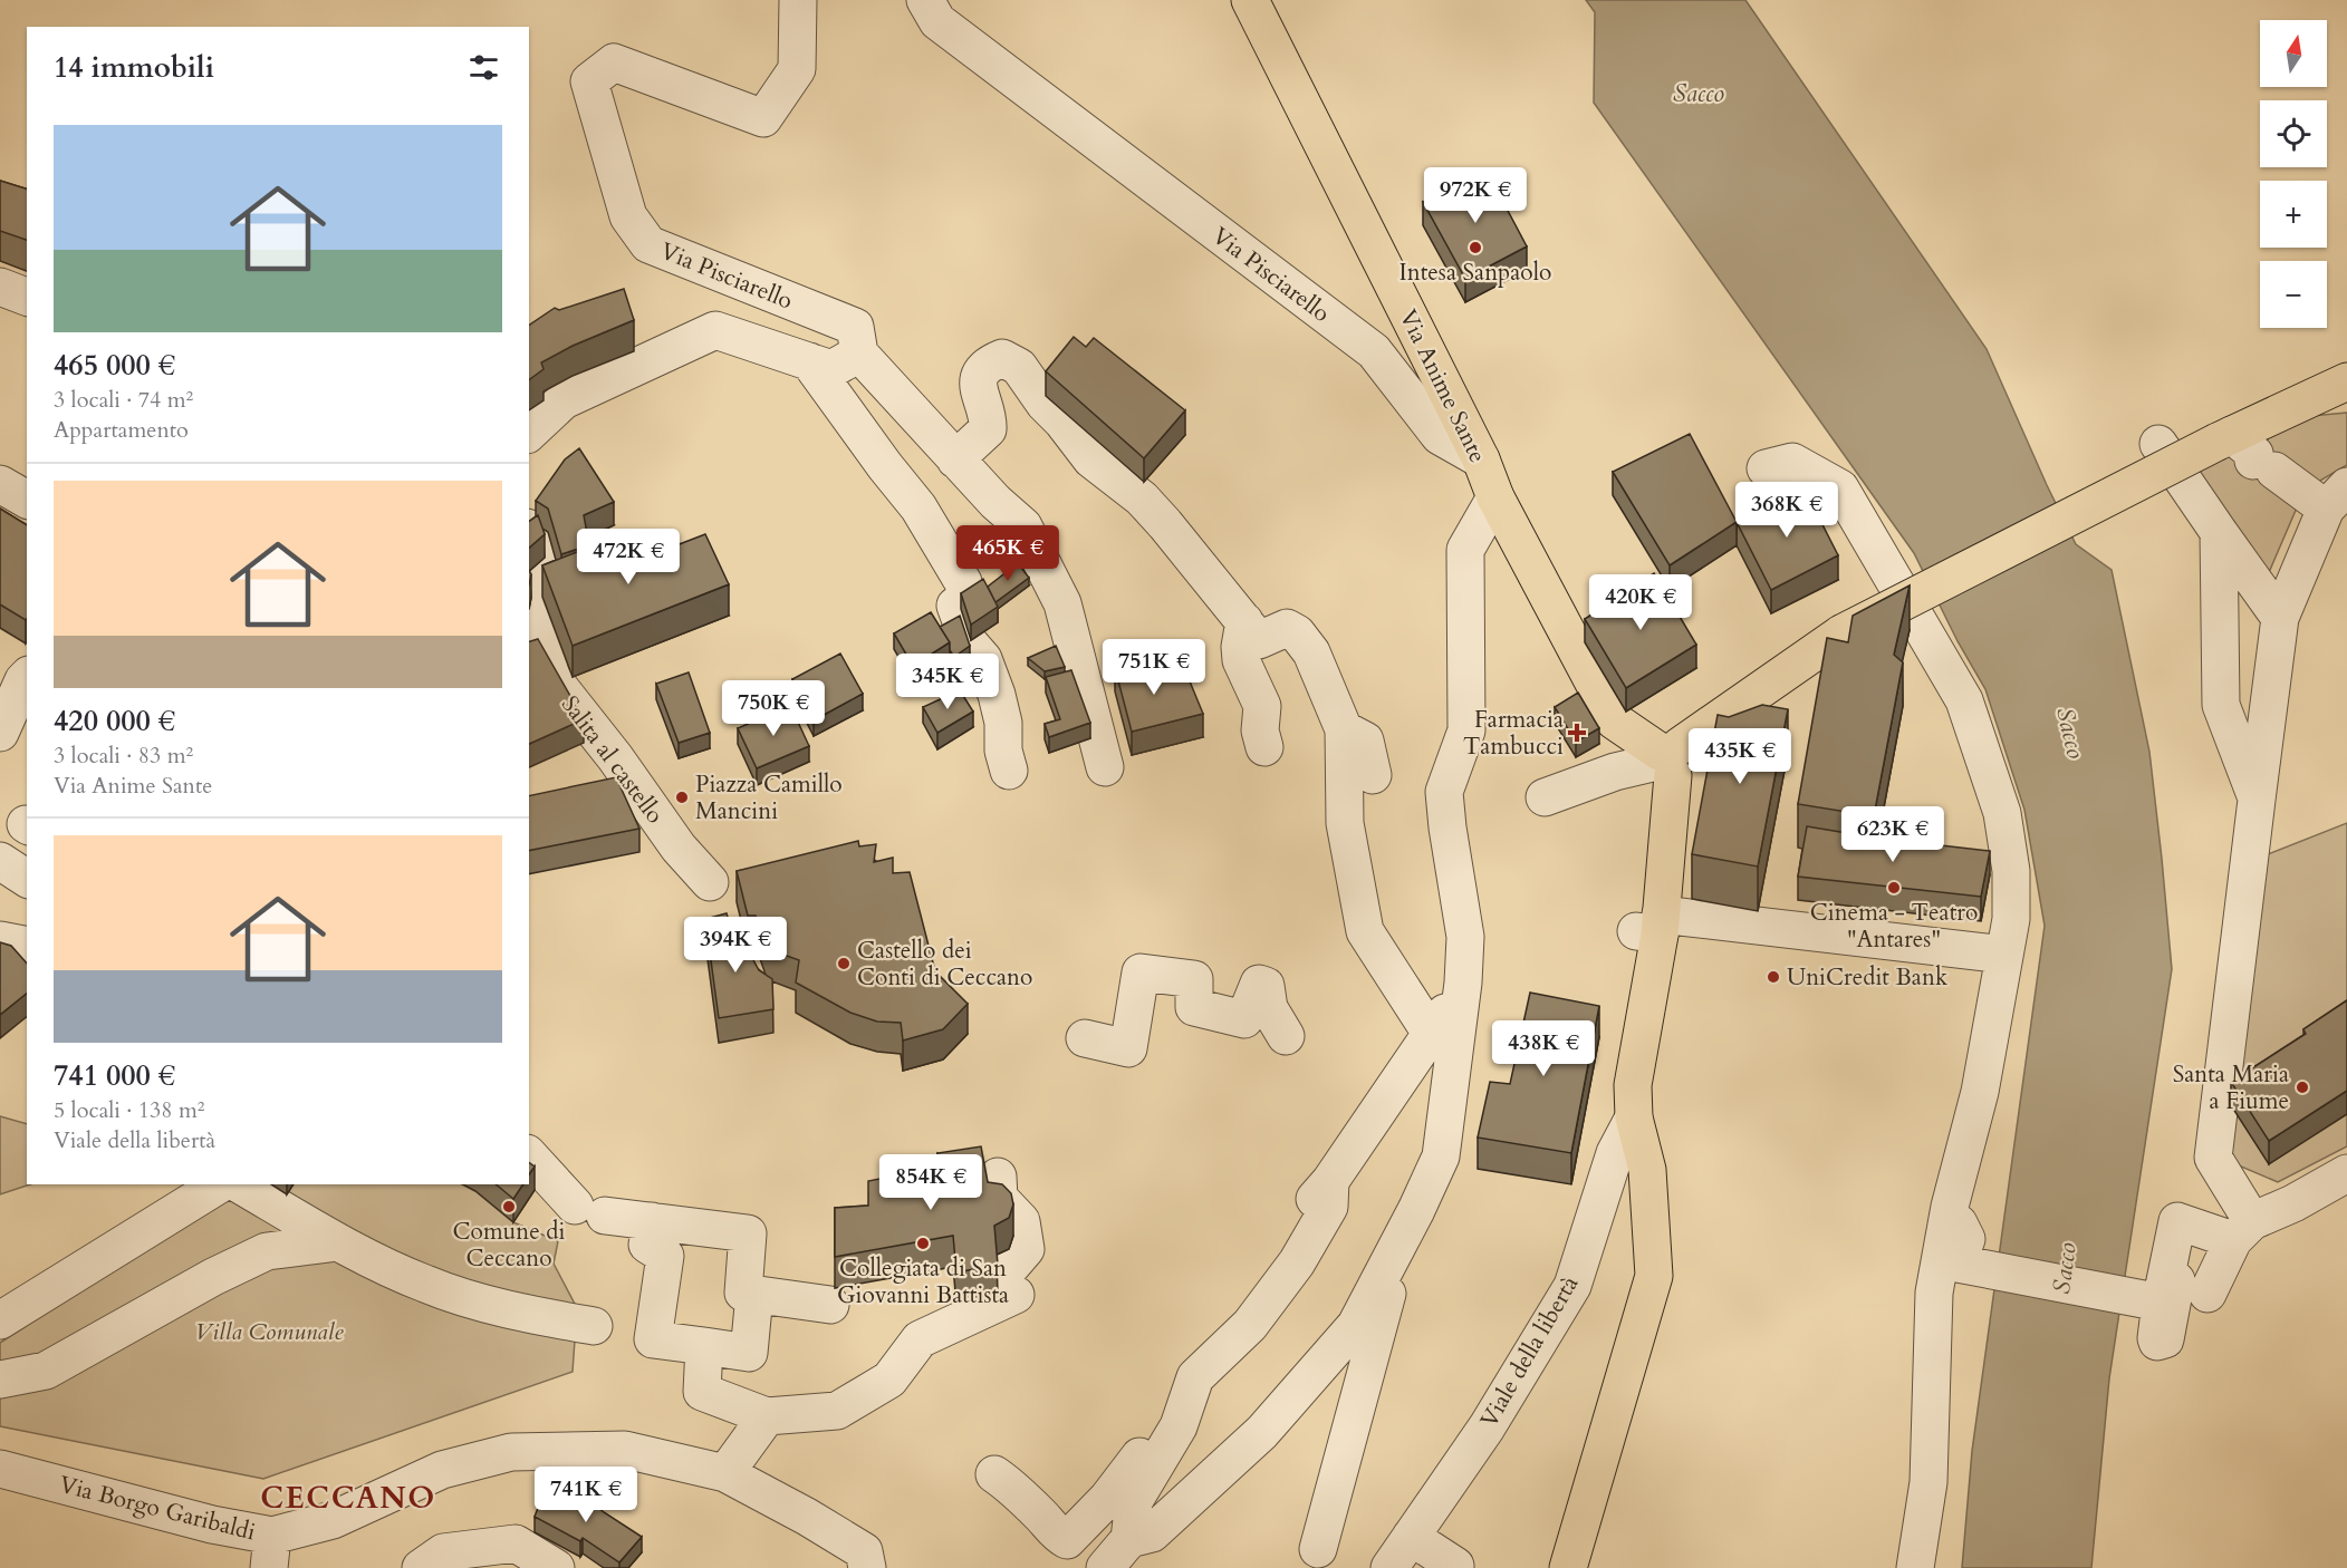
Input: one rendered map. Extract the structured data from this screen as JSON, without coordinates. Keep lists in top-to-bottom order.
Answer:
{
  "streets": {
    "main road": ["Via Anime Sante"],
    "street": [
      "Via Pisciarello",
      "Salita al castello",
      "Viale della libertà",
      "Via Borgo Garibaldi"
    ]
  },
  "crossings": [
    ["Via Pisciarello", "Via Anime Sante"]
  ],
  "districts": ["CECCANO"],
  "water": ["Sacco"],
  "parks": ["Villa Comunale"],
  "places": {
    "other": [
      "Intesa Sanpaolo",
      "Piazza Camillo Mancini",
      "Cinema - Teatro \"Antares\"",
      "Castello dei Conti di Ceccano",
      "UniCredit Bank",
      "Santa Maria a Fiume",
      "Comune di Ceccano",
      "Collegiata di San Giovanni Battista"
    ],
    "health": ["Farmacia Tambucci"]
  },
  "north": "top",
  "page": {
    "map_buttons": ["+", "−"],
    "heading": "14 immobili",
    "list": [
      {
        "name": "465 000 €",
        "note": "3 locali · 74 m² · Appartamento"
      },
      {
        "name": "420 000 €",
        "note": "3 locali · 83 m² · Via Anime Sante"
      },
      {
        "name": "741 000 €",
        "note": "5 locali · 138 m² · Viale della libertà"
      }
    ],
    "price": [
      "972K €",
      "368K €",
      "465K €",
      "472K €",
      "420K €",
      "751K €",
      "345K €",
      "750K €",
      "435K €",
      "623K €",
      "394K €",
      "438K €",
      "854K €",
      "741K €"
    ]
  }
}
